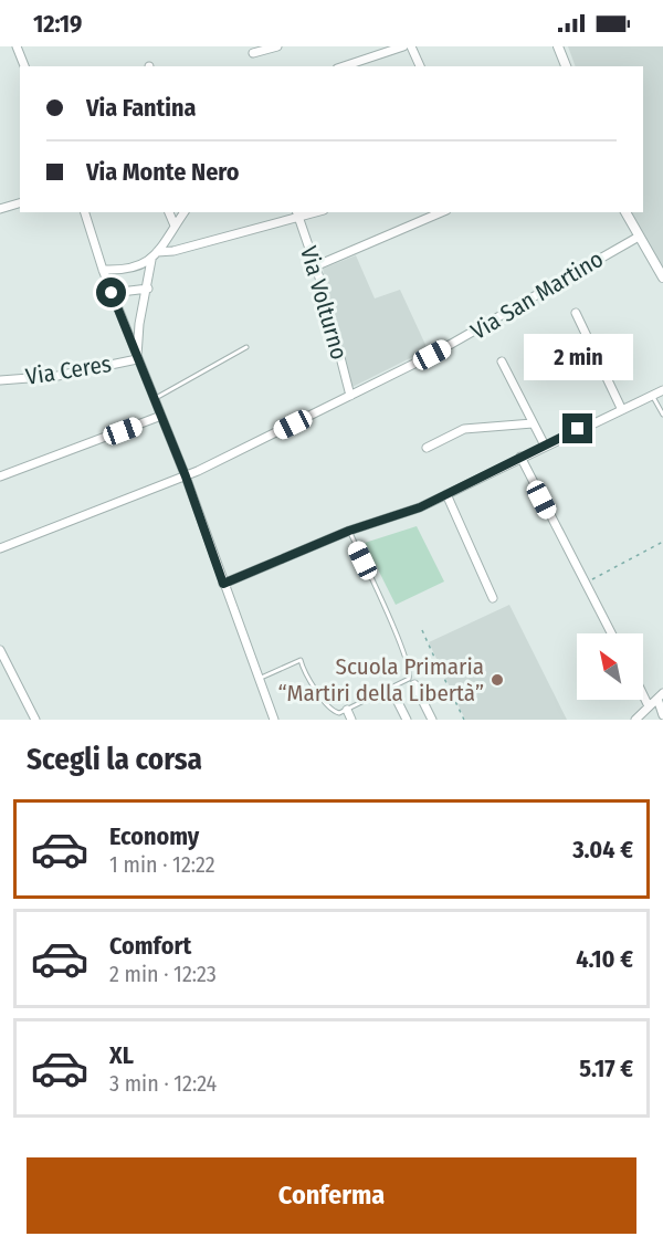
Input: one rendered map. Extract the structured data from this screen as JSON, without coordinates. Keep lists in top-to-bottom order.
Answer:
{
  "streets": {
    "street": ["Via San Martino", "Via Volturno", "Via Ceres"]
  },
  "crossings": [
    ["Via San Martino", "Via Volturno"]
  ],
  "places": ["Scuola Primaria “Martiri della Libertà”"],
  "north": "top left",
  "page": {
    "status": "12:19",
    "banner": ["Via Fantina", "Via Monte Nero"],
    "bubble": "2 min",
    "heading": "Scegli la corsa",
    "list": [
      {
        "name": "Economy",
        "note": "1 min · 12:22",
        "value": "3.04 €"
      },
      {
        "name": "Comfort",
        "note": "2 min · 12:23",
        "value": "4.10 €"
      },
      {
        "name": "XL",
        "note": "3 min · 12:24",
        "value": "5.17 €"
      }
    ],
    "buttons": "Conferma"
  }
}
